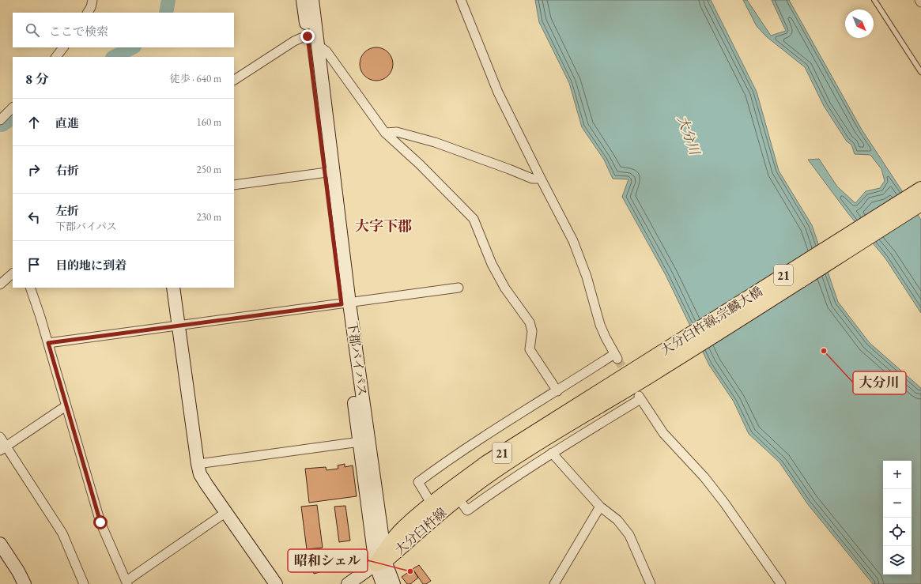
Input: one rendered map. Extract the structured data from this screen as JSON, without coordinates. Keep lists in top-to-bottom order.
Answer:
{
  "streets": {
    "main road": ["21", "大分臼杵線;宗麟大橋", "大分臼杵線"],
    "street": ["下郡バイパス"]
  },
  "crossings": [
    ["大分臼杵線;宗麟大橋", "大分臼杵線"],
    ["下郡バイパス", "大分臼杵線"]
  ],
  "districts": ["大字下郡"],
  "water": ["大分川"],
  "places": ["大分川", "昭和シェル"],
  "north": "bottom right",
  "page": {
    "search": "ここで検索",
    "heading": ["8 分", "徒歩 · 640 m"],
    "list": [
      ["直進", "160 m"],
      ["右折", "250 m"],
      ["左折", "下郡バイパス", "230 m"],
      "目的地に到着"
    ],
    "map_buttons": ["+", "−"]
  }
}
